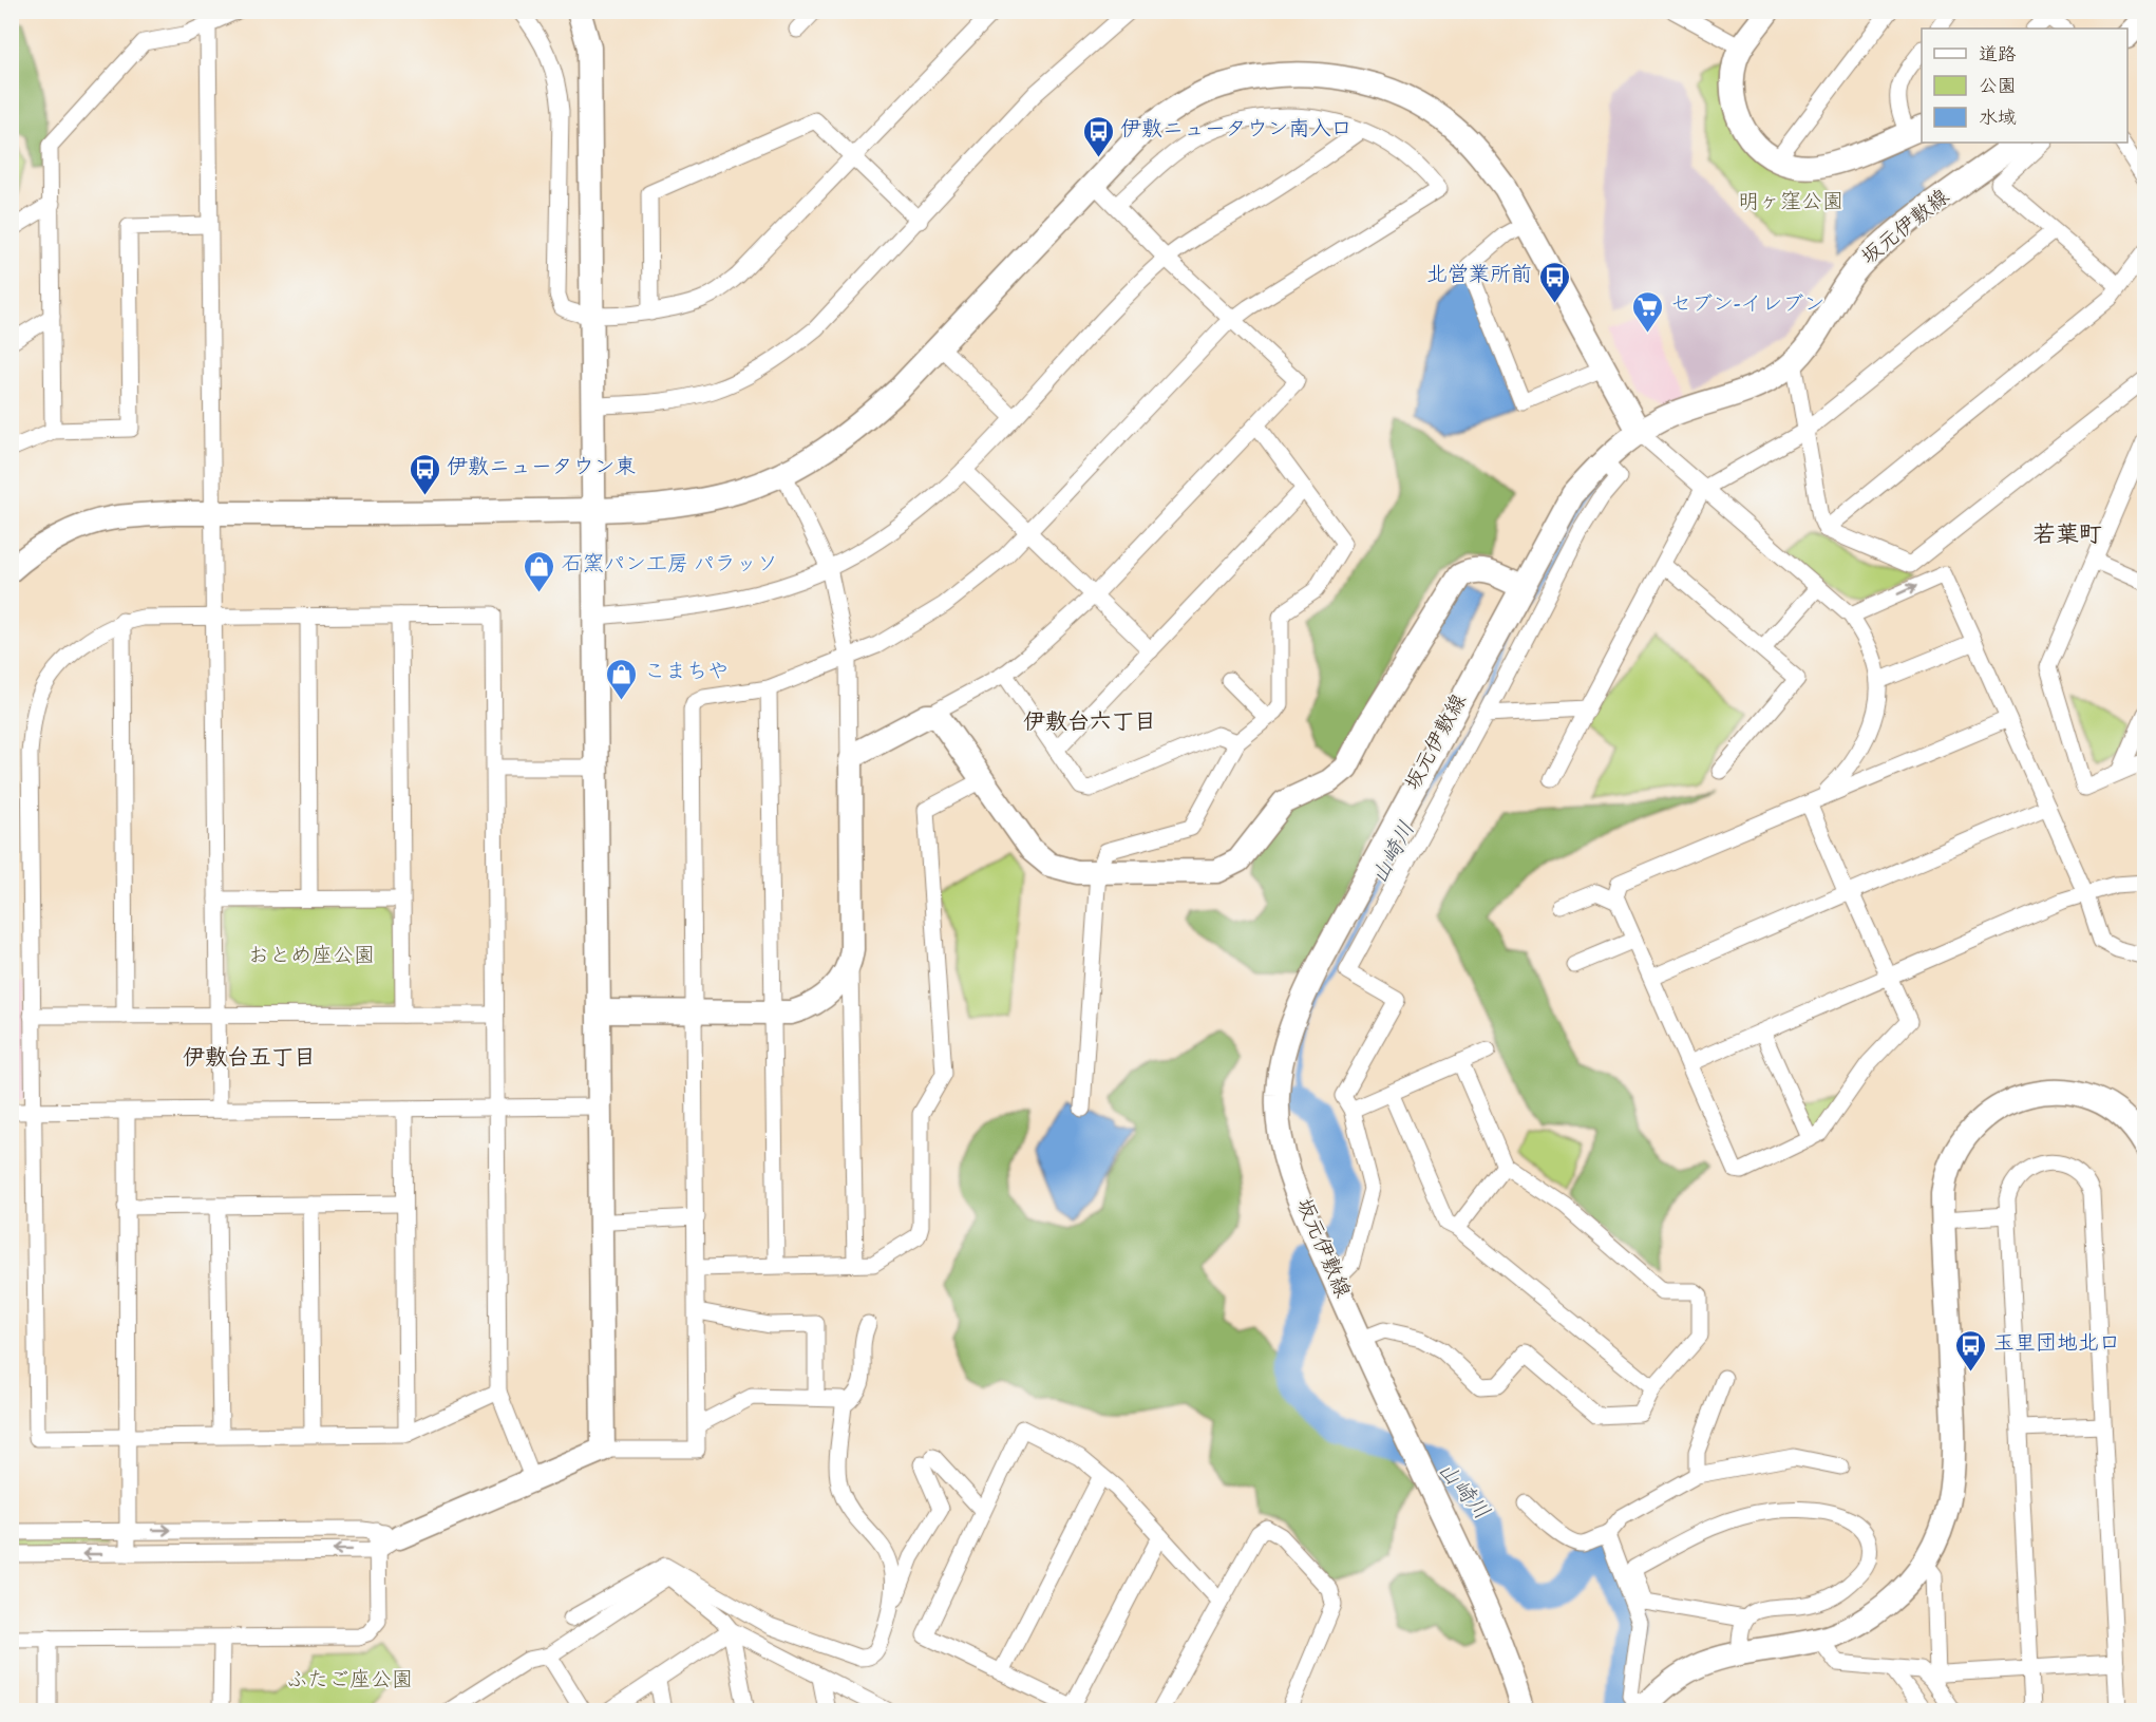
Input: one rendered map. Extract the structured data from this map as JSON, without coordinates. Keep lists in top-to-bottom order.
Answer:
{
  "streets": {
    "street": ["坂元伊敷線"]
  },
  "districts": ["若葉町", "伊敷台六丁目", "伊敷台五丁目"],
  "water": ["山崎川"],
  "parks": ["明ヶ窪公園", "おとめ座公園", "ふたご座公園"],
  "places": {
    "bus stop": [
      "伊敷ニュータウン南入口",
      "北営業所前",
      "伊敷ニュータウン東",
      "玉里団地北口"
    ],
    "supermarket": ["セブン-イレブン"],
    "shop": ["石窯パン工房 パラッソ", "こまちや"]
  },
  "legend": ["道路", "公園", "水域"]
}
